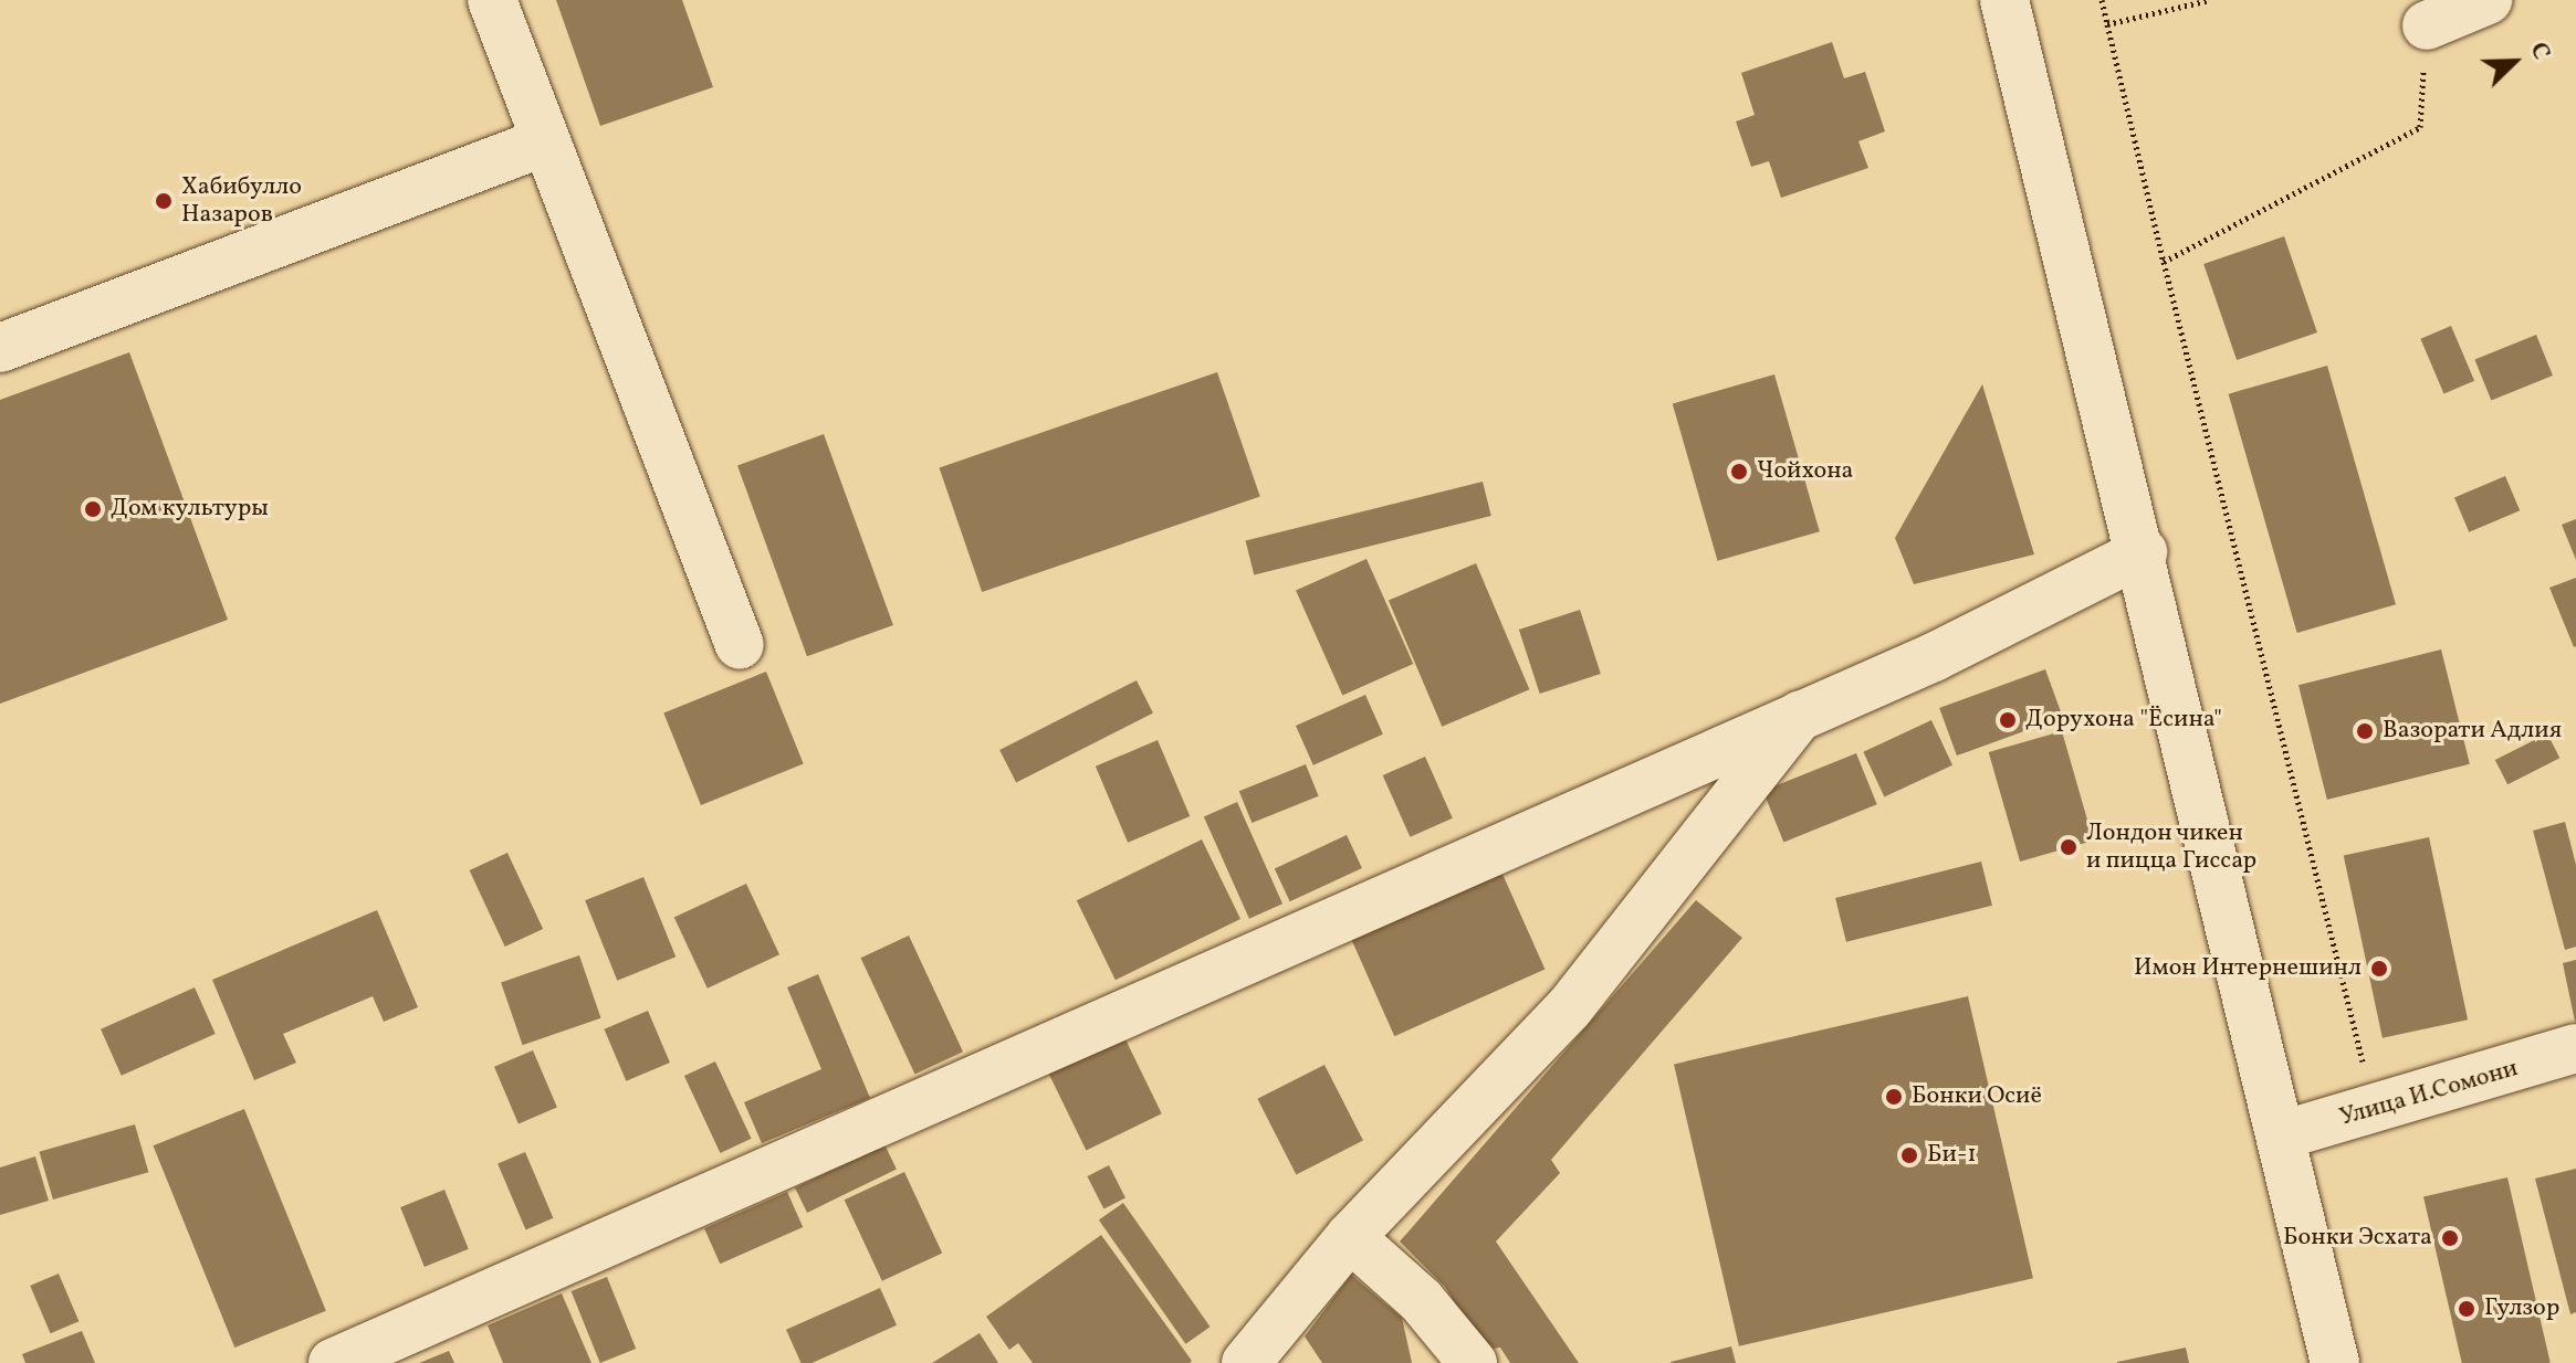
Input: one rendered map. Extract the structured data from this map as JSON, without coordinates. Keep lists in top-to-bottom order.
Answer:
{
  "streets": {
    "street": ["Улица И.Сомони"]
  },
  "places": [
    "Хабибулло Назаров",
    "Чойхона",
    "Дом культуры",
    "Дорухона \"Ёсина\"",
    "Вазорати Адлия",
    "Лондон чикен и пицца Гиссар",
    "Имон Интернешинл",
    "Бонки Осиё",
    "Би-1",
    "Бонки Эсхата",
    "Гулзор"
  ],
  "north": "top right"
}
